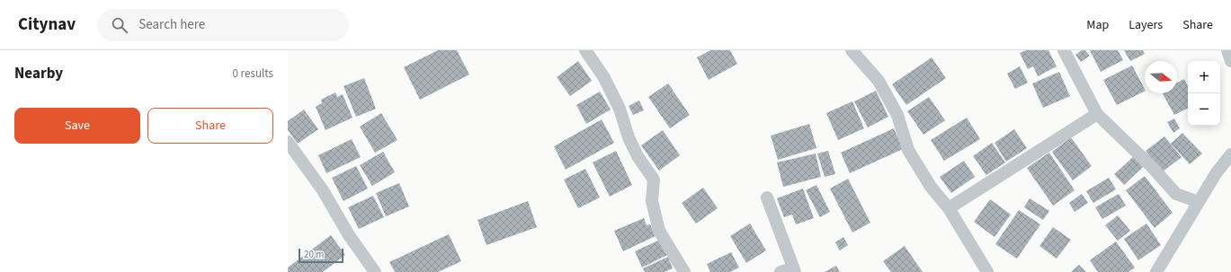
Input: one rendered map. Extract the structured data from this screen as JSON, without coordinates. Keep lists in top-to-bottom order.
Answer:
{
  "scale_bar": "20 m",
  "north": "right",
  "page": {
    "header": "Citynav",
    "search": "Search here",
    "nav": ["Map", "Layers", "Share"],
    "heading": ["Nearby", "0 results"],
    "map_buttons": ["+", "−"],
    "buttons": ["Save", "Share"],
    "scale": "20 m"
  }
}
